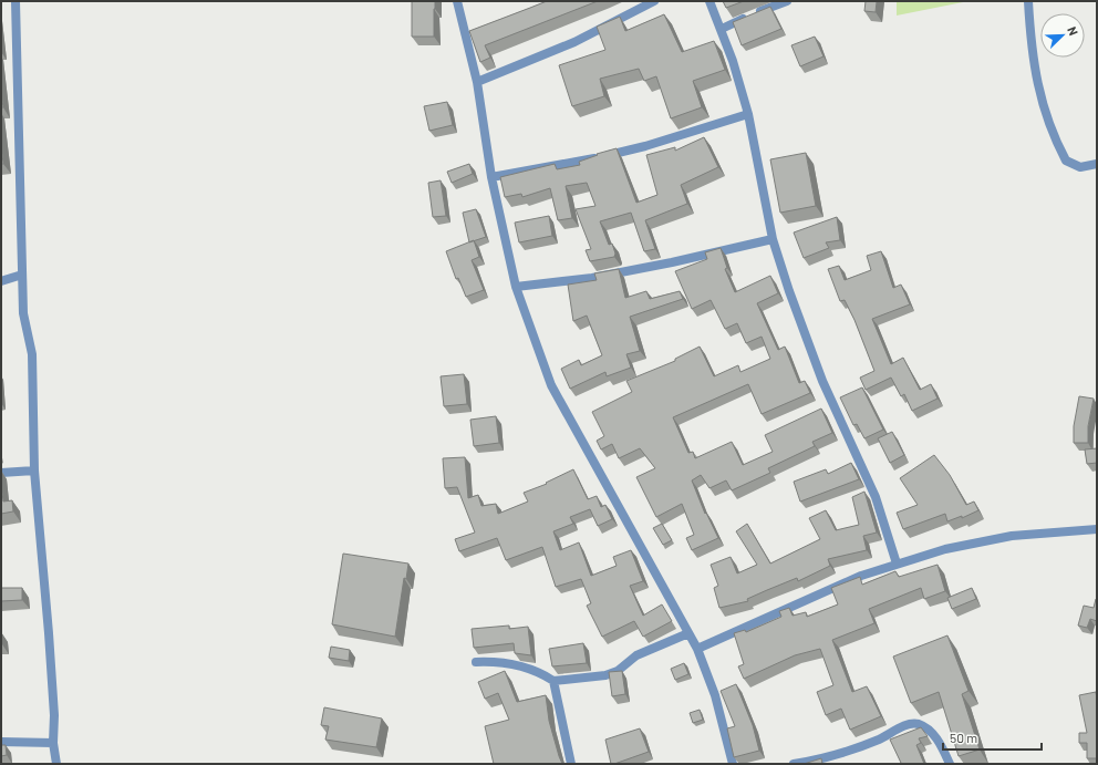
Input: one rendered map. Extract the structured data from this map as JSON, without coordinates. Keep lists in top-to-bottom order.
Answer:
{
  "scale_bar": "50 m",
  "north": "top right"
}
